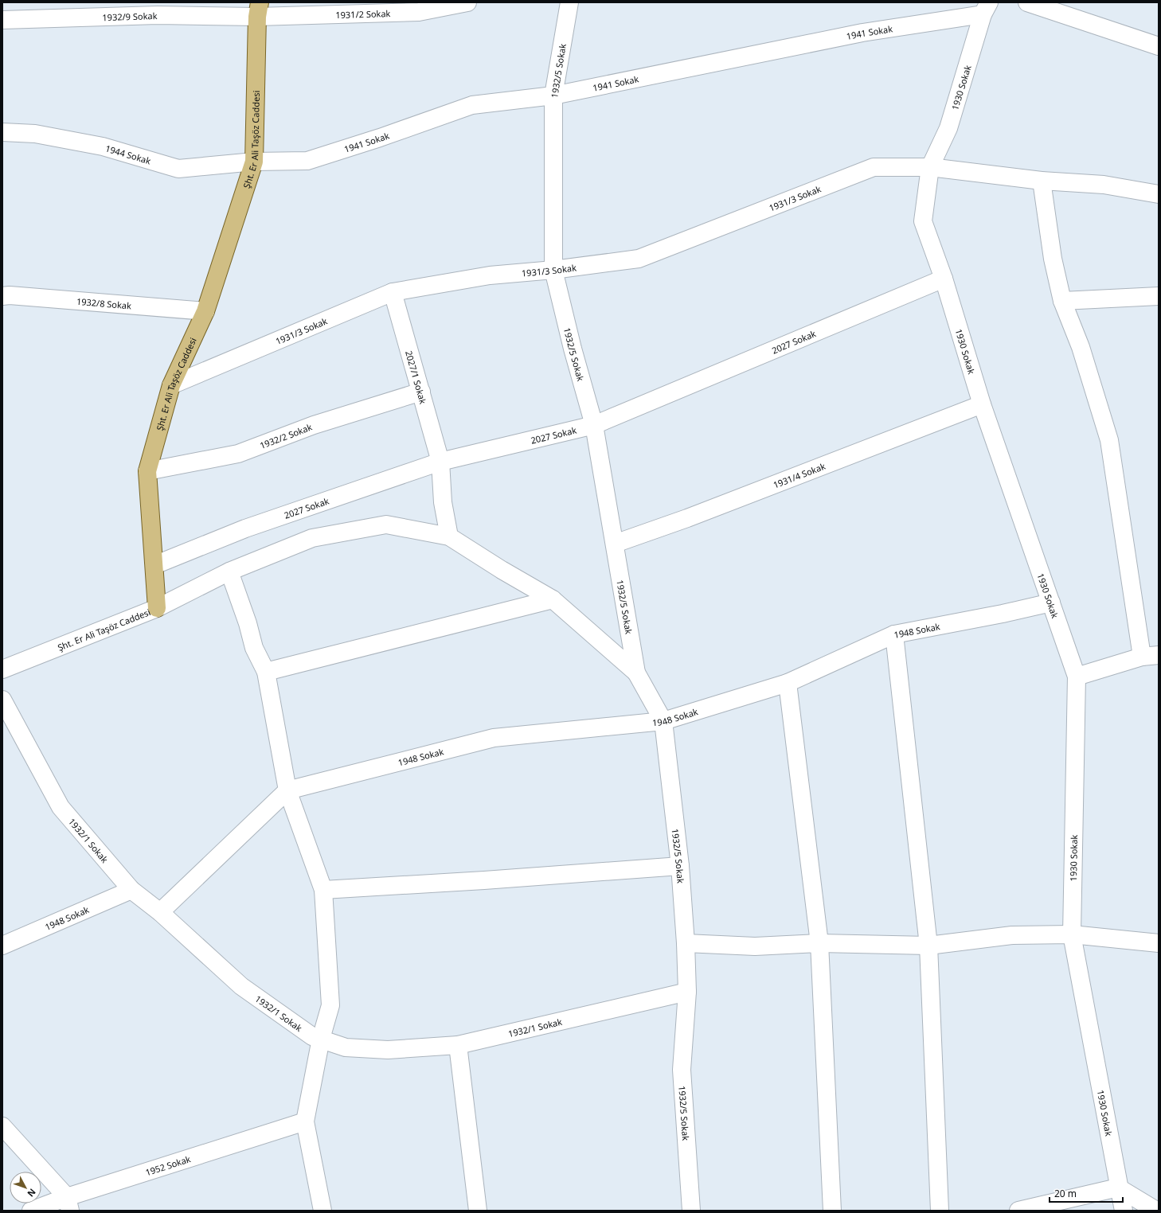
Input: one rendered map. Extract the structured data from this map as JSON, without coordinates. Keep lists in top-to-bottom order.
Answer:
{
  "streets": {
    "main road": ["Şht. Er Ali Taşöz Caddesi"],
    "street": [
      "1931/2 Sokak",
      "1932/9 Sokak",
      "1941 Sokak",
      "1932/5 Sokak",
      "1930 Sokak",
      "1944 Sokak",
      "1931/3 Sokak",
      "1932/8 Sokak",
      "2027 Sokak",
      "2027/1 Sokak",
      "1932/2 Sokak",
      "1931/4 Sokak",
      "1948 Sokak",
      "1932/1 Sokak",
      "1952 Sokak"
    ]
  },
  "crossings": [
    ["1931/2 Sokak", "1932/9 Sokak"],
    ["1931/2 Sokak", "Şht. Er Ali Taşöz Caddesi"],
    ["1932/9 Sokak", "Şht. Er Ali Taşöz Caddesi"],
    ["1941 Sokak", "1932/5 Sokak"],
    ["1941 Sokak", "1930 Sokak"],
    ["1941 Sokak", "Şht. Er Ali Taşöz Caddesi"],
    ["1941 Sokak", "1944 Sokak"],
    ["1932/5 Sokak", "1931/3 Sokak"],
    ["1932/5 Sokak", "2027 Sokak"],
    ["1932/5 Sokak", "1931/4 Sokak"],
    ["1932/5 Sokak", "1948 Sokak"],
    ["1932/5 Sokak", "1932/1 Sokak"],
    ["1930 Sokak", "1931/3 Sokak"],
    ["1930 Sokak", "2027 Sokak"],
    ["1930 Sokak", "1931/4 Sokak"],
    ["1930 Sokak", "1948 Sokak"],
    ["Şht. Er Ali Taşöz Caddesi", "1944 Sokak"],
    ["Şht. Er Ali Taşöz Caddesi", "1931/3 Sokak"],
    ["Şht. Er Ali Taşöz Caddesi", "1932/8 Sokak"],
    ["Şht. Er Ali Taşöz Caddesi", "2027 Sokak"],
    ["Şht. Er Ali Taşöz Caddesi", "1932/2 Sokak"],
    ["1931/3 Sokak", "2027/1 Sokak"],
    ["2027 Sokak", "2027/1 Sokak"],
    ["2027/1 Sokak", "1932/2 Sokak"],
    ["1948 Sokak", "1932/1 Sokak"]
  ],
  "scale_bar": "20 m",
  "north": "bottom right"
}
